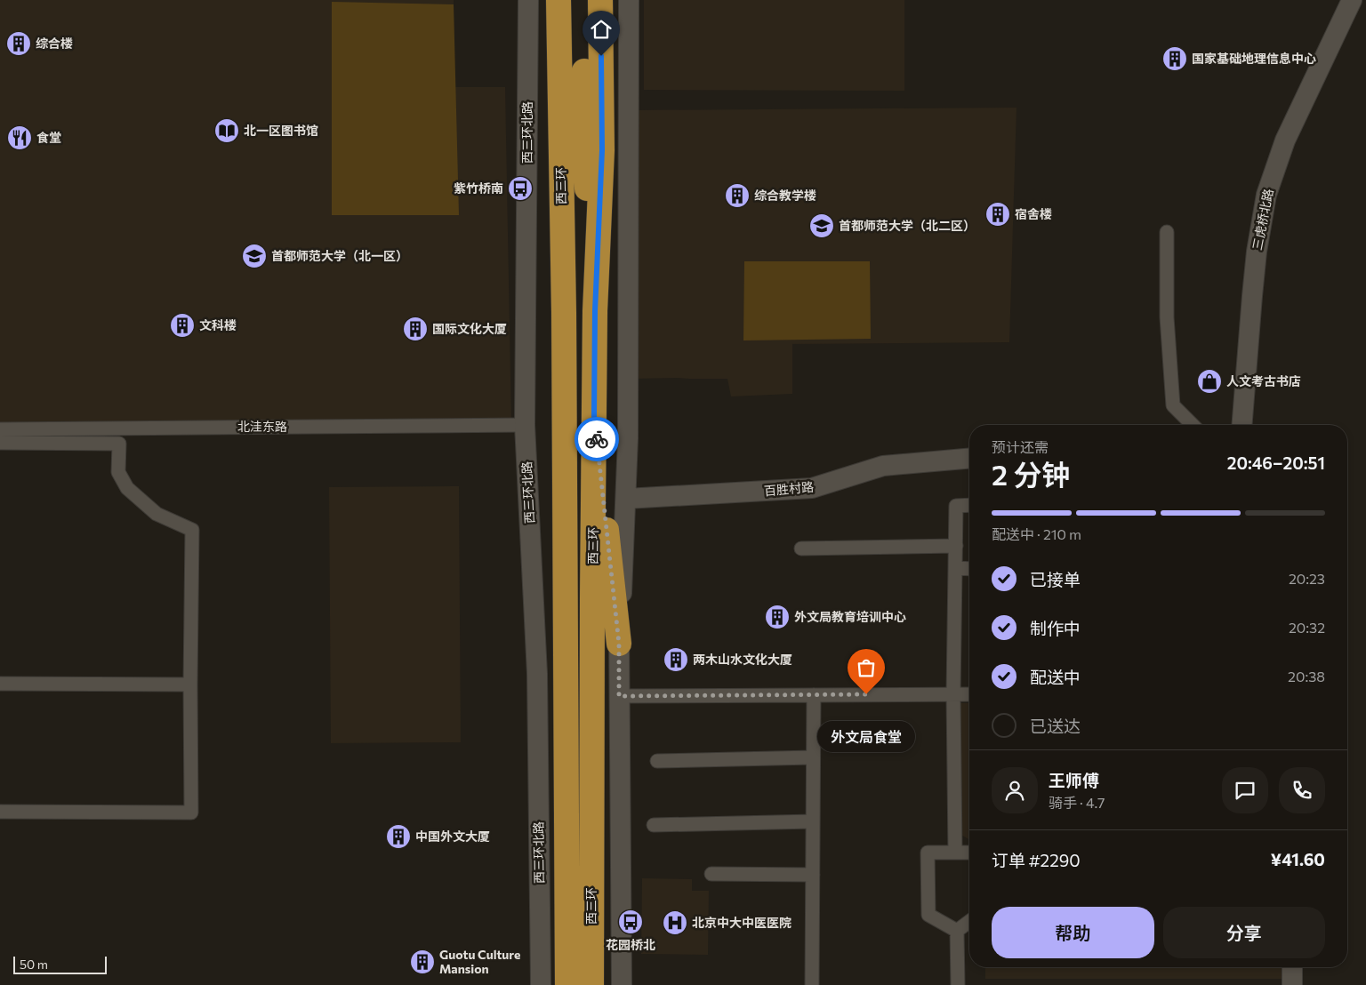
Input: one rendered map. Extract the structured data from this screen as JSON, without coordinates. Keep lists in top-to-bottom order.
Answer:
{
  "streets": {
    "highway": ["西三环"],
    "street": [
      "西三环北路",
      "三虎桥北路",
      "北洼东路",
      "百胜村路"
    ]
  },
  "crossings": [
    ["西三环北路", "北洼东路"]
  ],
  "places": {
    "building": [
      "综合楼",
      "国家基础地理信息中心",
      "综合教学楼",
      "宿舍楼",
      "文科楼",
      "国际文化大厦",
      "外文局教育培训中心",
      "两木山水文化大厦",
      "中国外文大厦",
      "Guotu Culture Mansion"
    ],
    "library": ["北一区图书馆"],
    "restaurant": ["食堂"],
    "bus stop": ["紫竹桥南", "花园桥北"],
    "school or university": ["首都师范大学（北二区）", "首都师范大学（北一区）"],
    "shop": ["人文考古书店"],
    "other": ["外文局食堂"],
    "hospital": ["北京中大中医医院"]
  },
  "scale_bar": "50 m",
  "page": {
    "heading": ["2 分钟", "预计还需", "20:46–20:51"],
    "panel": [
      "王师傅",
      "骑手 · 4.7",
      "订单 #2290",
      "¥41.60"
    ],
    "bar": "配送中 · 210 m",
    "list": [
      ["已接单", "20:23"],
      ["制作中", "20:32"],
      ["配送中", "20:38"],
      "已送达"
    ],
    "bubble": "外文局食堂",
    "buttons": ["帮助", "分享"],
    "scale": "50 m"
  }
}
